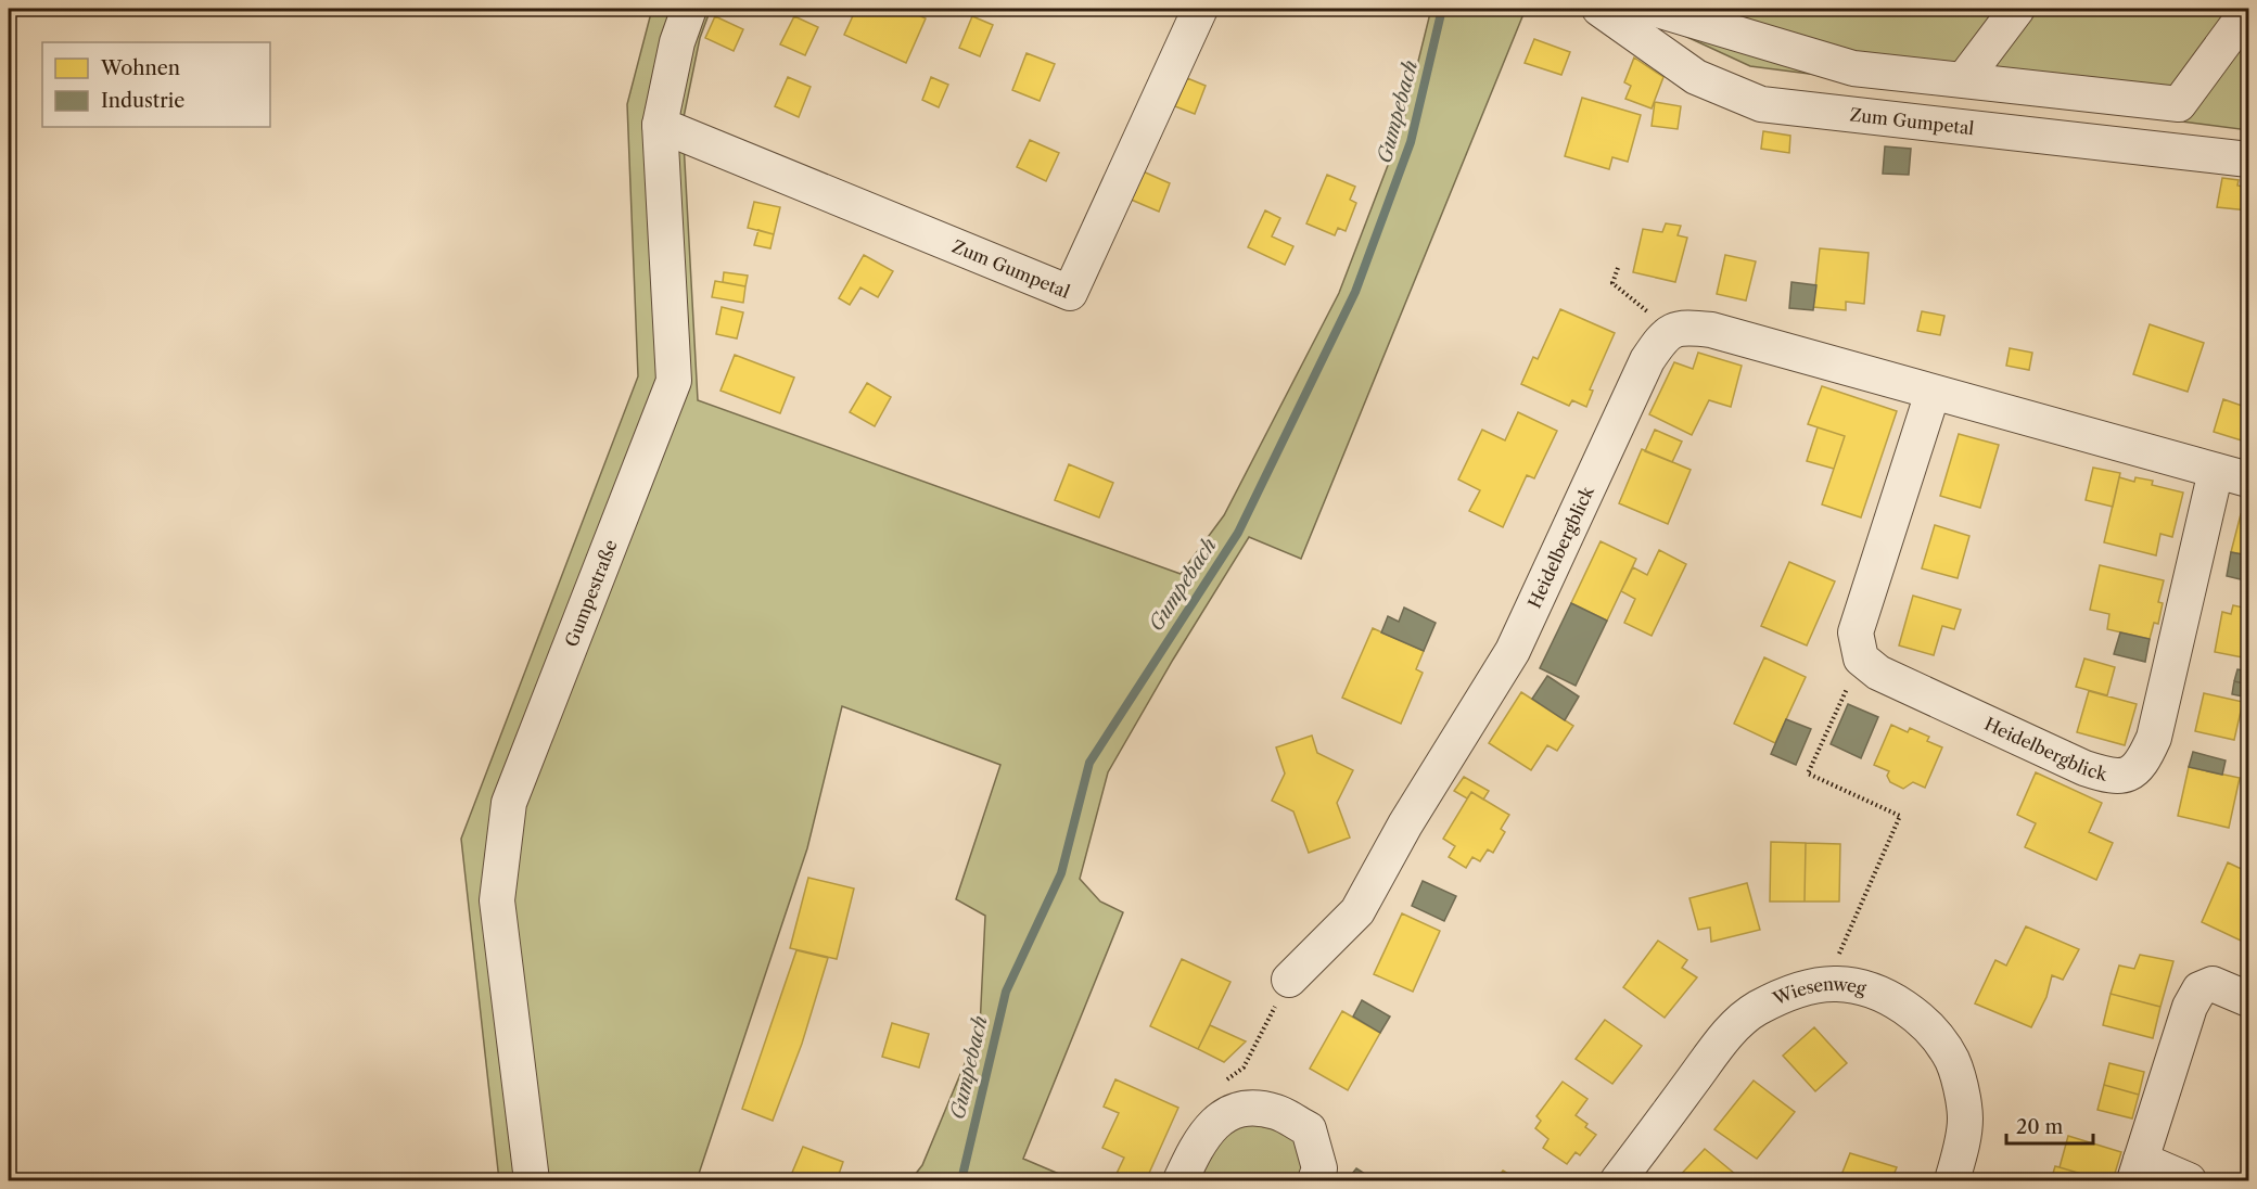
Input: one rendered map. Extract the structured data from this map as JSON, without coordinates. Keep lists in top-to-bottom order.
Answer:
{
  "streets": {
    "street": [
      "Zum Gumpetal",
      "Heidelbergblick",
      "Gumpestraße",
      "Wiesenweg"
    ]
  },
  "crossings": [
    ["Zum Gumpetal", "Gumpestraße"]
  ],
  "water": ["Gumpebach"],
  "legend": ["Wohnen", "Industrie"],
  "scale_bar": "20 m"
}
